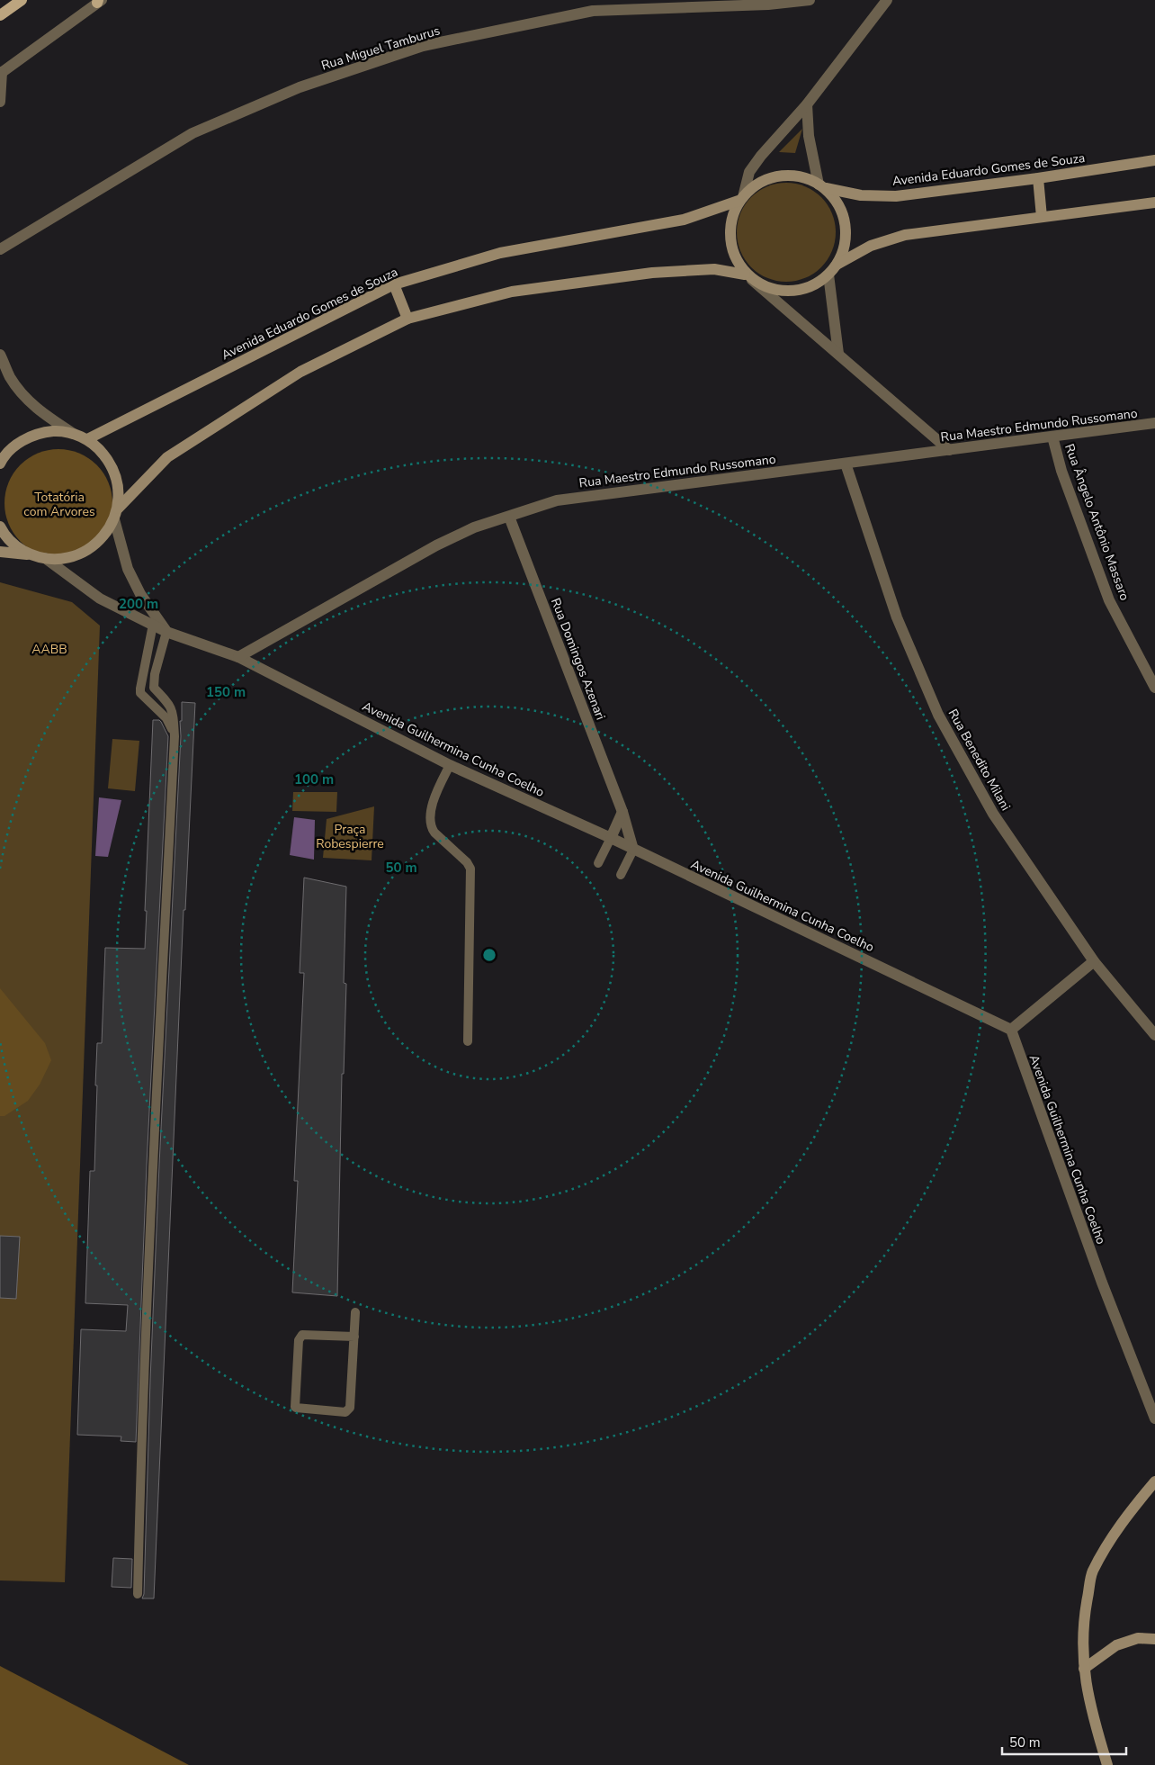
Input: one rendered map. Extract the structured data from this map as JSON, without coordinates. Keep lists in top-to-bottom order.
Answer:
{
  "streets": {
    "street": [
      "Rua Miguel Tamburus",
      "Avenida Eduardo Gomes de Souza",
      "Rua Maestro Edmundo Russomano",
      "Rua Ângelo Antônio Massaro",
      "Rua Domingos Azenari",
      "Avenida Guilhermina Cunha Coelho",
      "Rua Benedito Milani"
    ]
  },
  "crossings": [
    ["Rua Maestro Edmundo Russomano", "Rua Ângelo Antônio Massaro"],
    ["Rua Maestro Edmundo Russomano", "Rua Domingos Azenari"],
    ["Rua Maestro Edmundo Russomano", "Avenida Guilhermina Cunha Coelho"],
    ["Rua Maestro Edmundo Russomano", "Rua Benedito Milani"],
    ["Rua Domingos Azenari", "Avenida Guilhermina Cunha Coelho"]
  ],
  "parks": ["Totatória com Arvores", "AABB", "Praça Robespierre"],
  "scale_bar": "50 m",
  "rings": [
    "200 m",
    "150 m",
    "100 m",
    "50 m"
  ]
}
